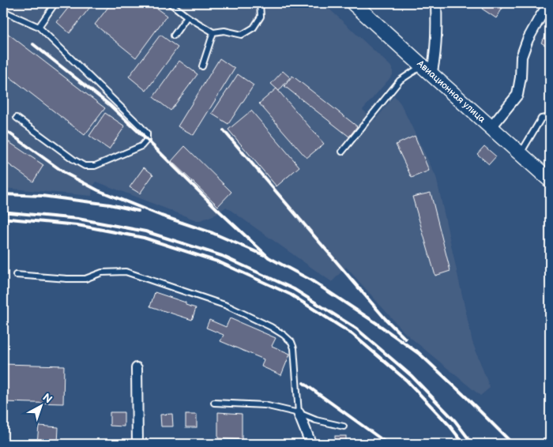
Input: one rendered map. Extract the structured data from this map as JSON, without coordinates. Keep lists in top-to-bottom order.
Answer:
{
  "streets": {
    "main road": ["Авиационная улица"]
  },
  "north": "top right"
}
